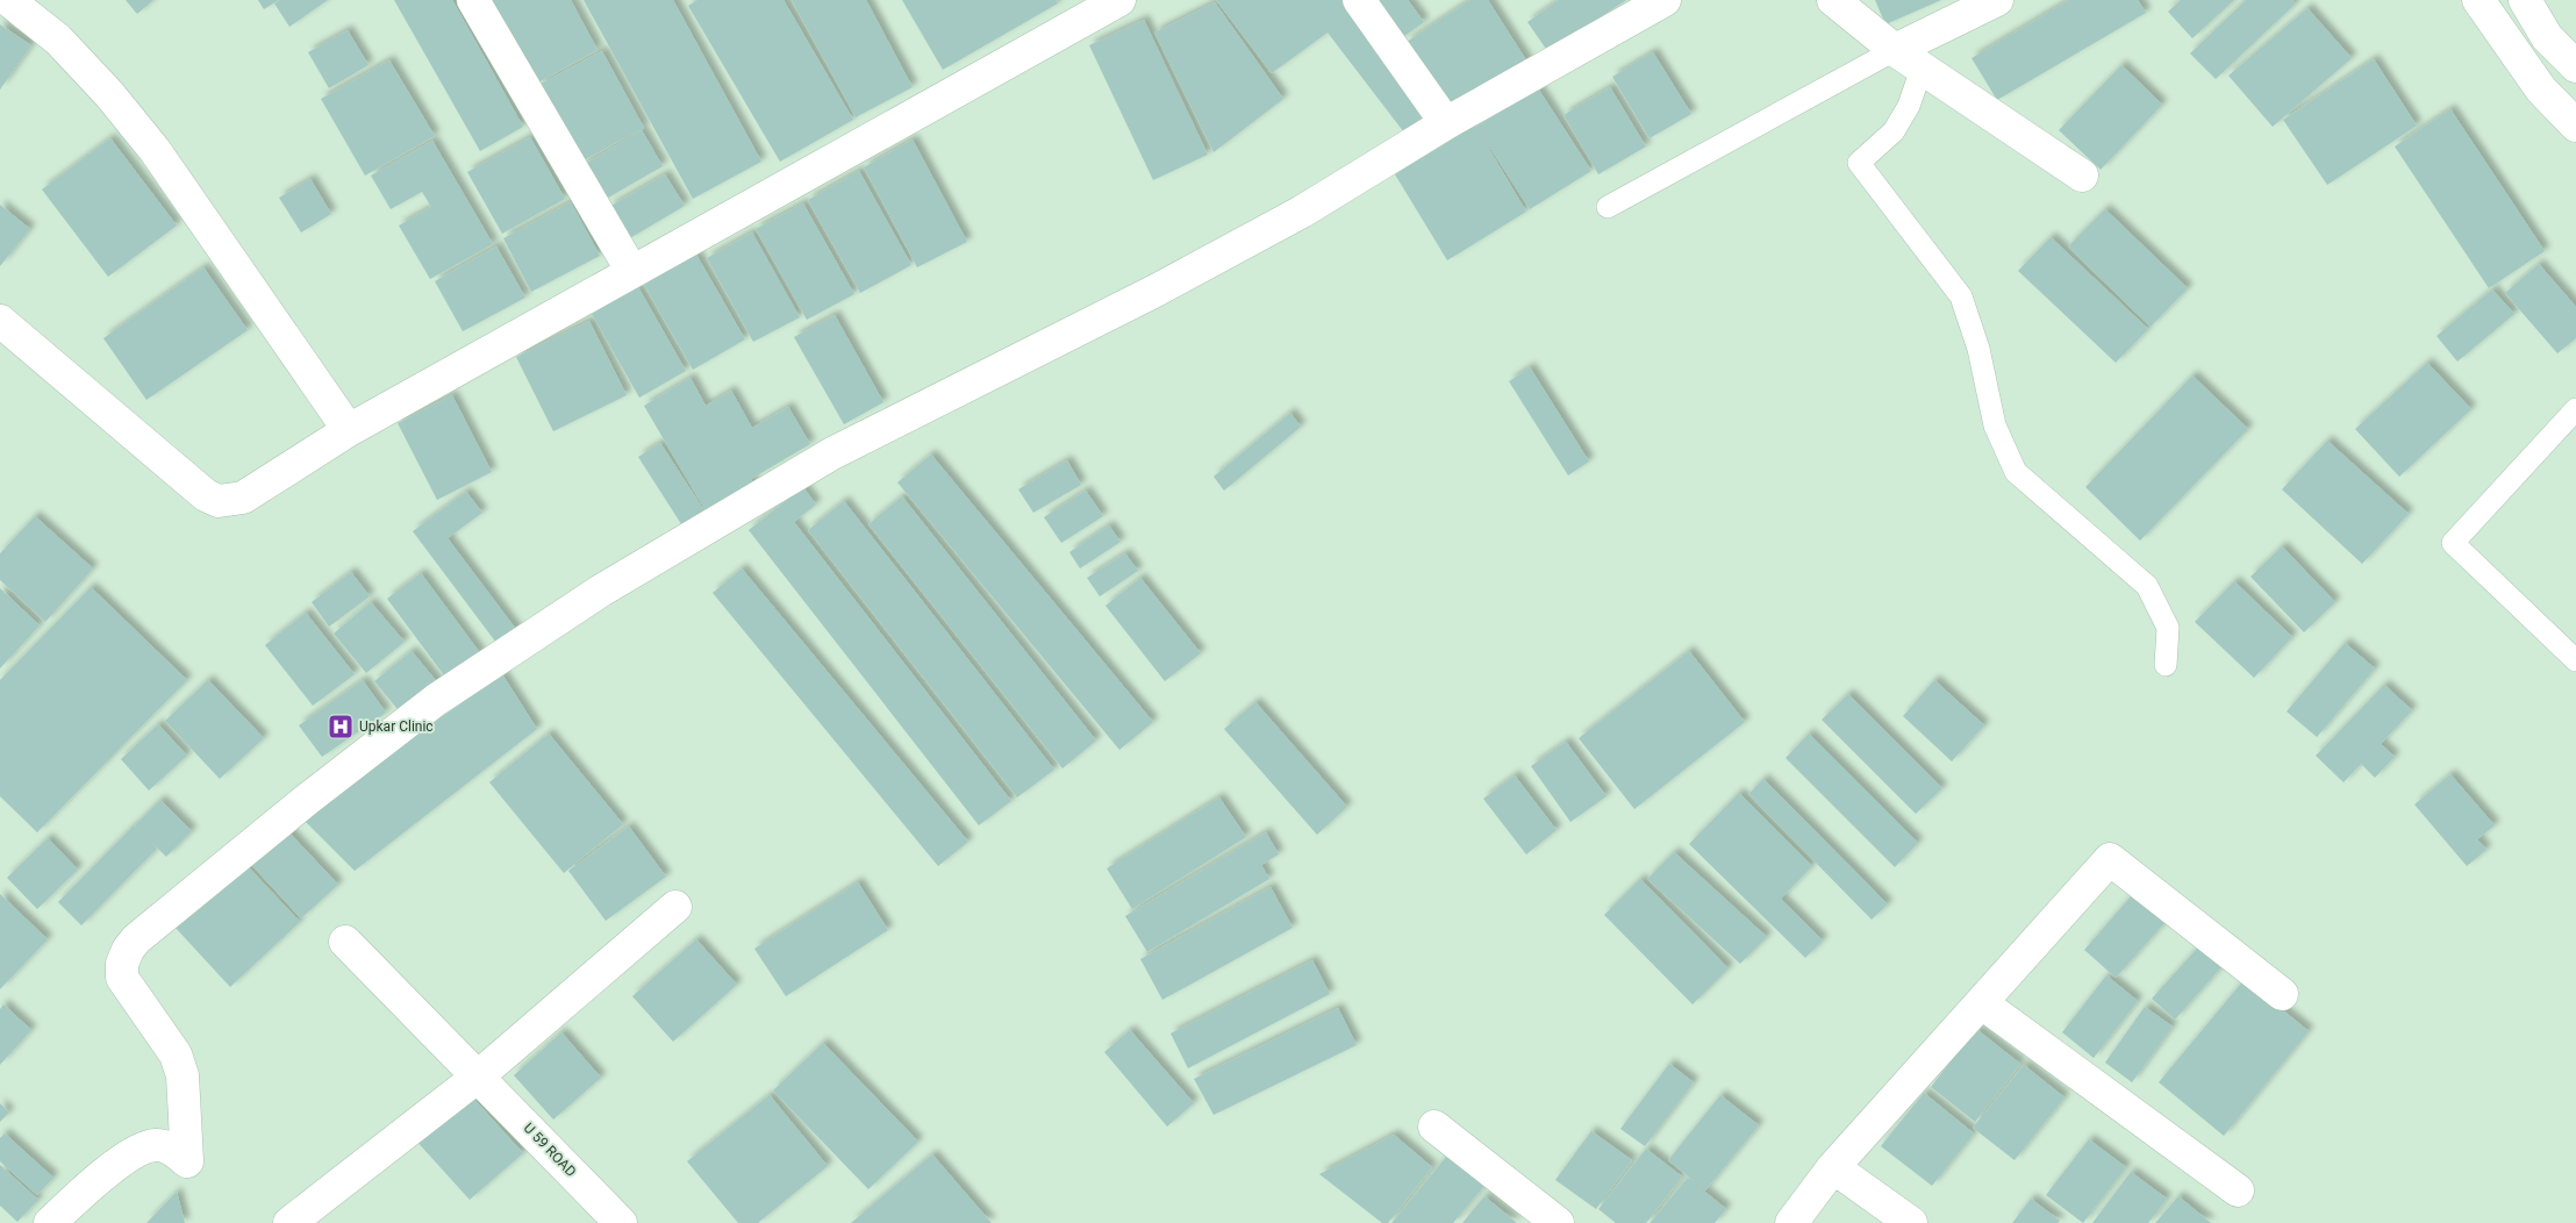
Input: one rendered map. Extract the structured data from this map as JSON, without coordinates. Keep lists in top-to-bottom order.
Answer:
{
  "streets": {
    "street": ["U 59 ROAD"]
  },
  "places": {
    "hospital": ["Upkar Clinic"]
  }
}
